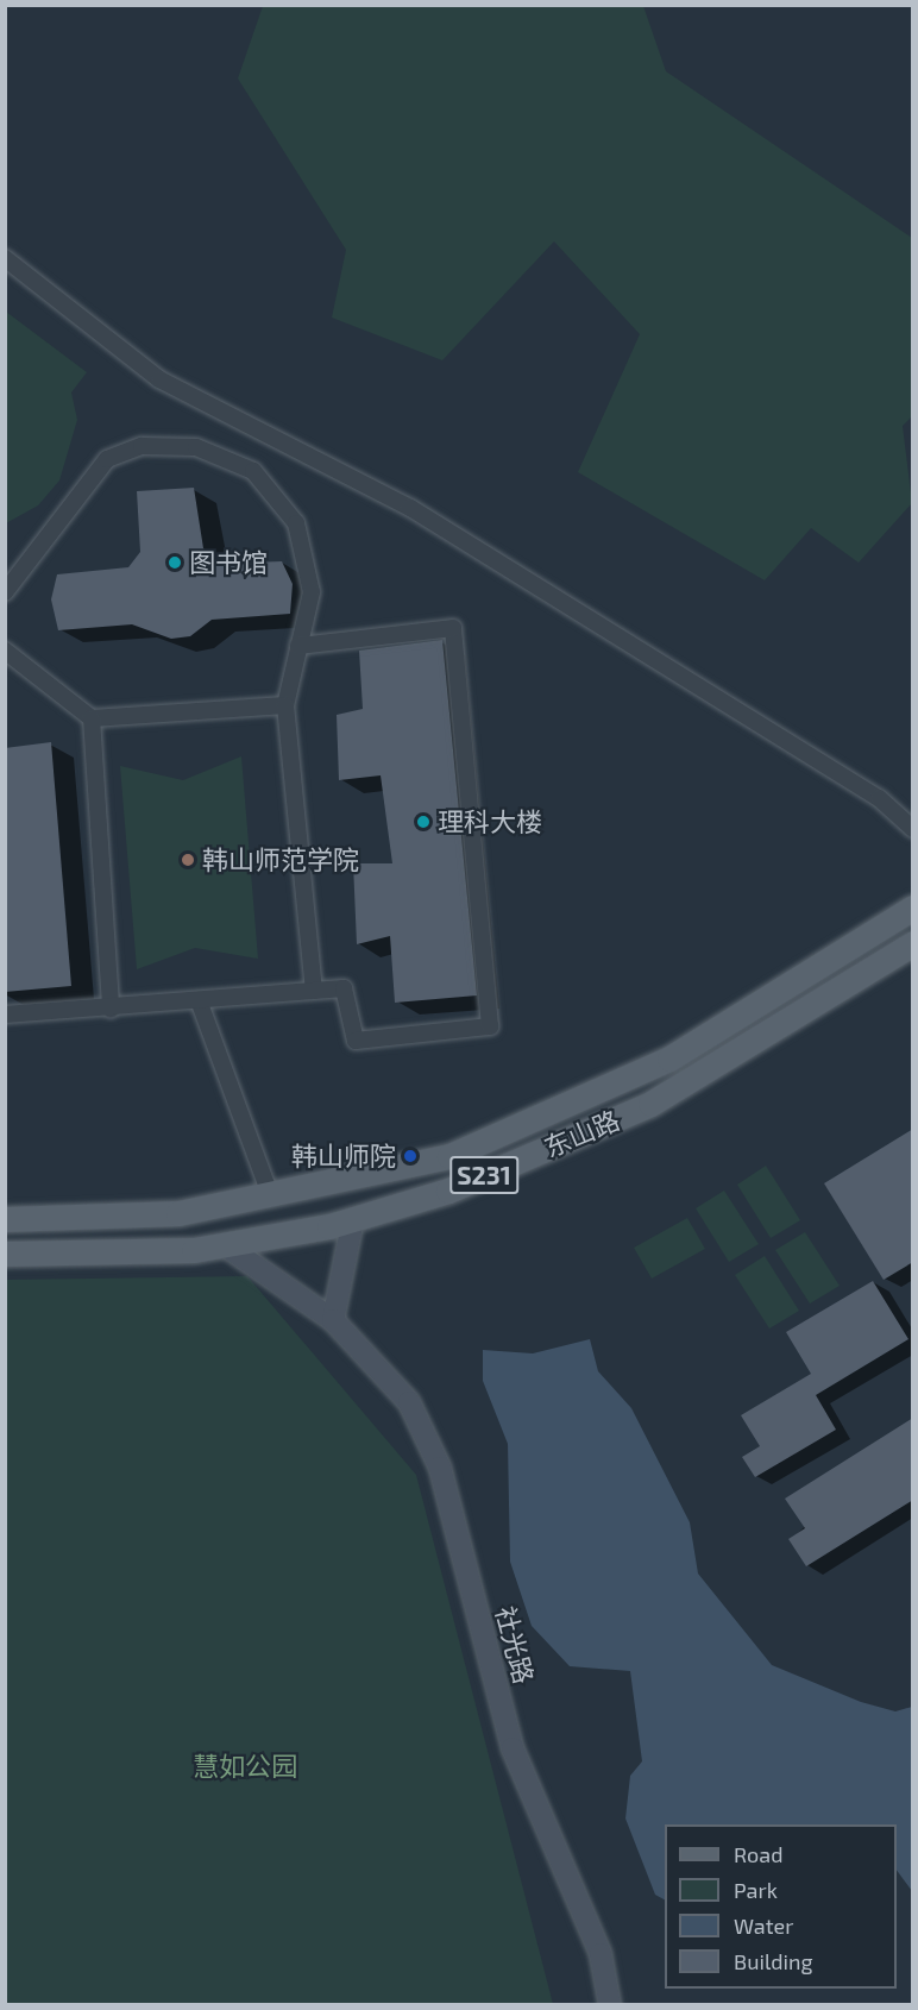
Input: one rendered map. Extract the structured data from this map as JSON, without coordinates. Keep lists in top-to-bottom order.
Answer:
{
  "streets": {
    "main road": ["东山路", "S231"],
    "street": ["社光路"]
  },
  "crossings": [
    ["东山路", "社光路"]
  ],
  "parks": ["慧如公园"],
  "places": [
    "图书馆",
    "理科大楼",
    "韩山师范学院",
    "韩山师院"
  ],
  "legend": [
    "Road",
    "Park",
    "Water",
    "Building"
  ]
}
